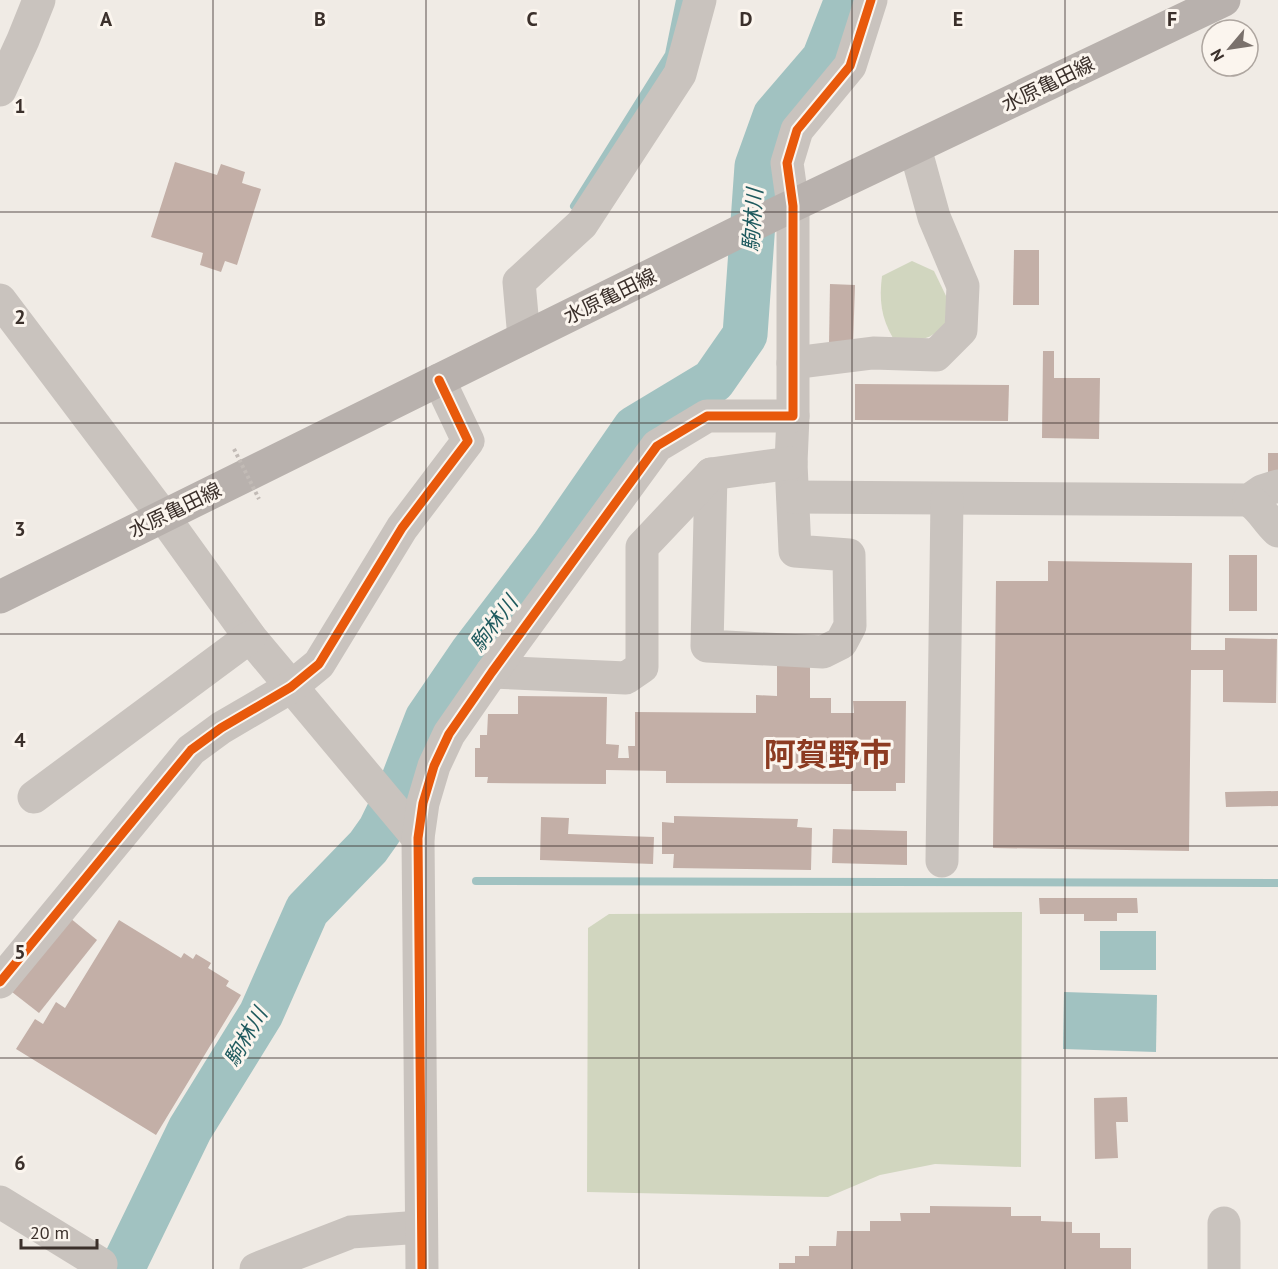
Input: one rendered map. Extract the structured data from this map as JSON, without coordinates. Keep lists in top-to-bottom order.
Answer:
{
  "streets": {
    "main road": ["水原亀田線"]
  },
  "districts": ["阿賀野市"],
  "water": ["駒林川"],
  "scale_bar": "20 m",
  "north": "bottom left",
  "grid": {
    "columns": [
      "A",
      "B",
      "C",
      "D",
      "E",
      "F"
    ],
    "rows": [
      "1",
      "2",
      "3",
      "4",
      "5",
      "6"
    ]
  }
}
